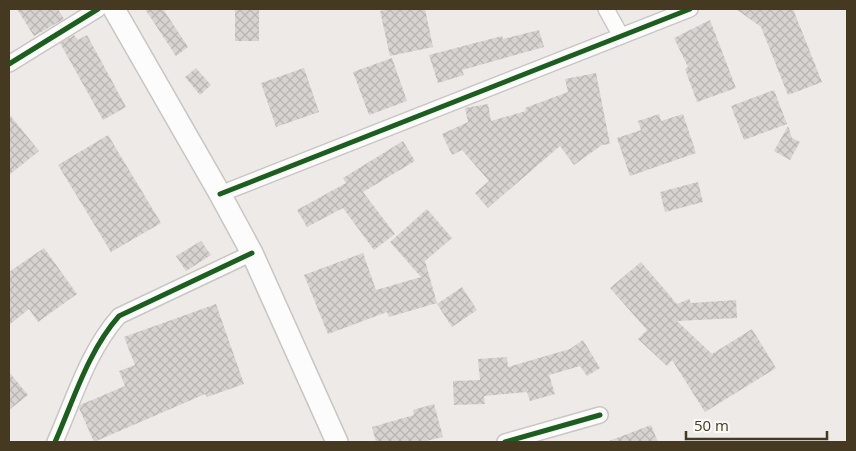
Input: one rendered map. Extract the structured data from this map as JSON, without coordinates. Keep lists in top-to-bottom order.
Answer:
{
  "scale_bar": "50 m"
}
